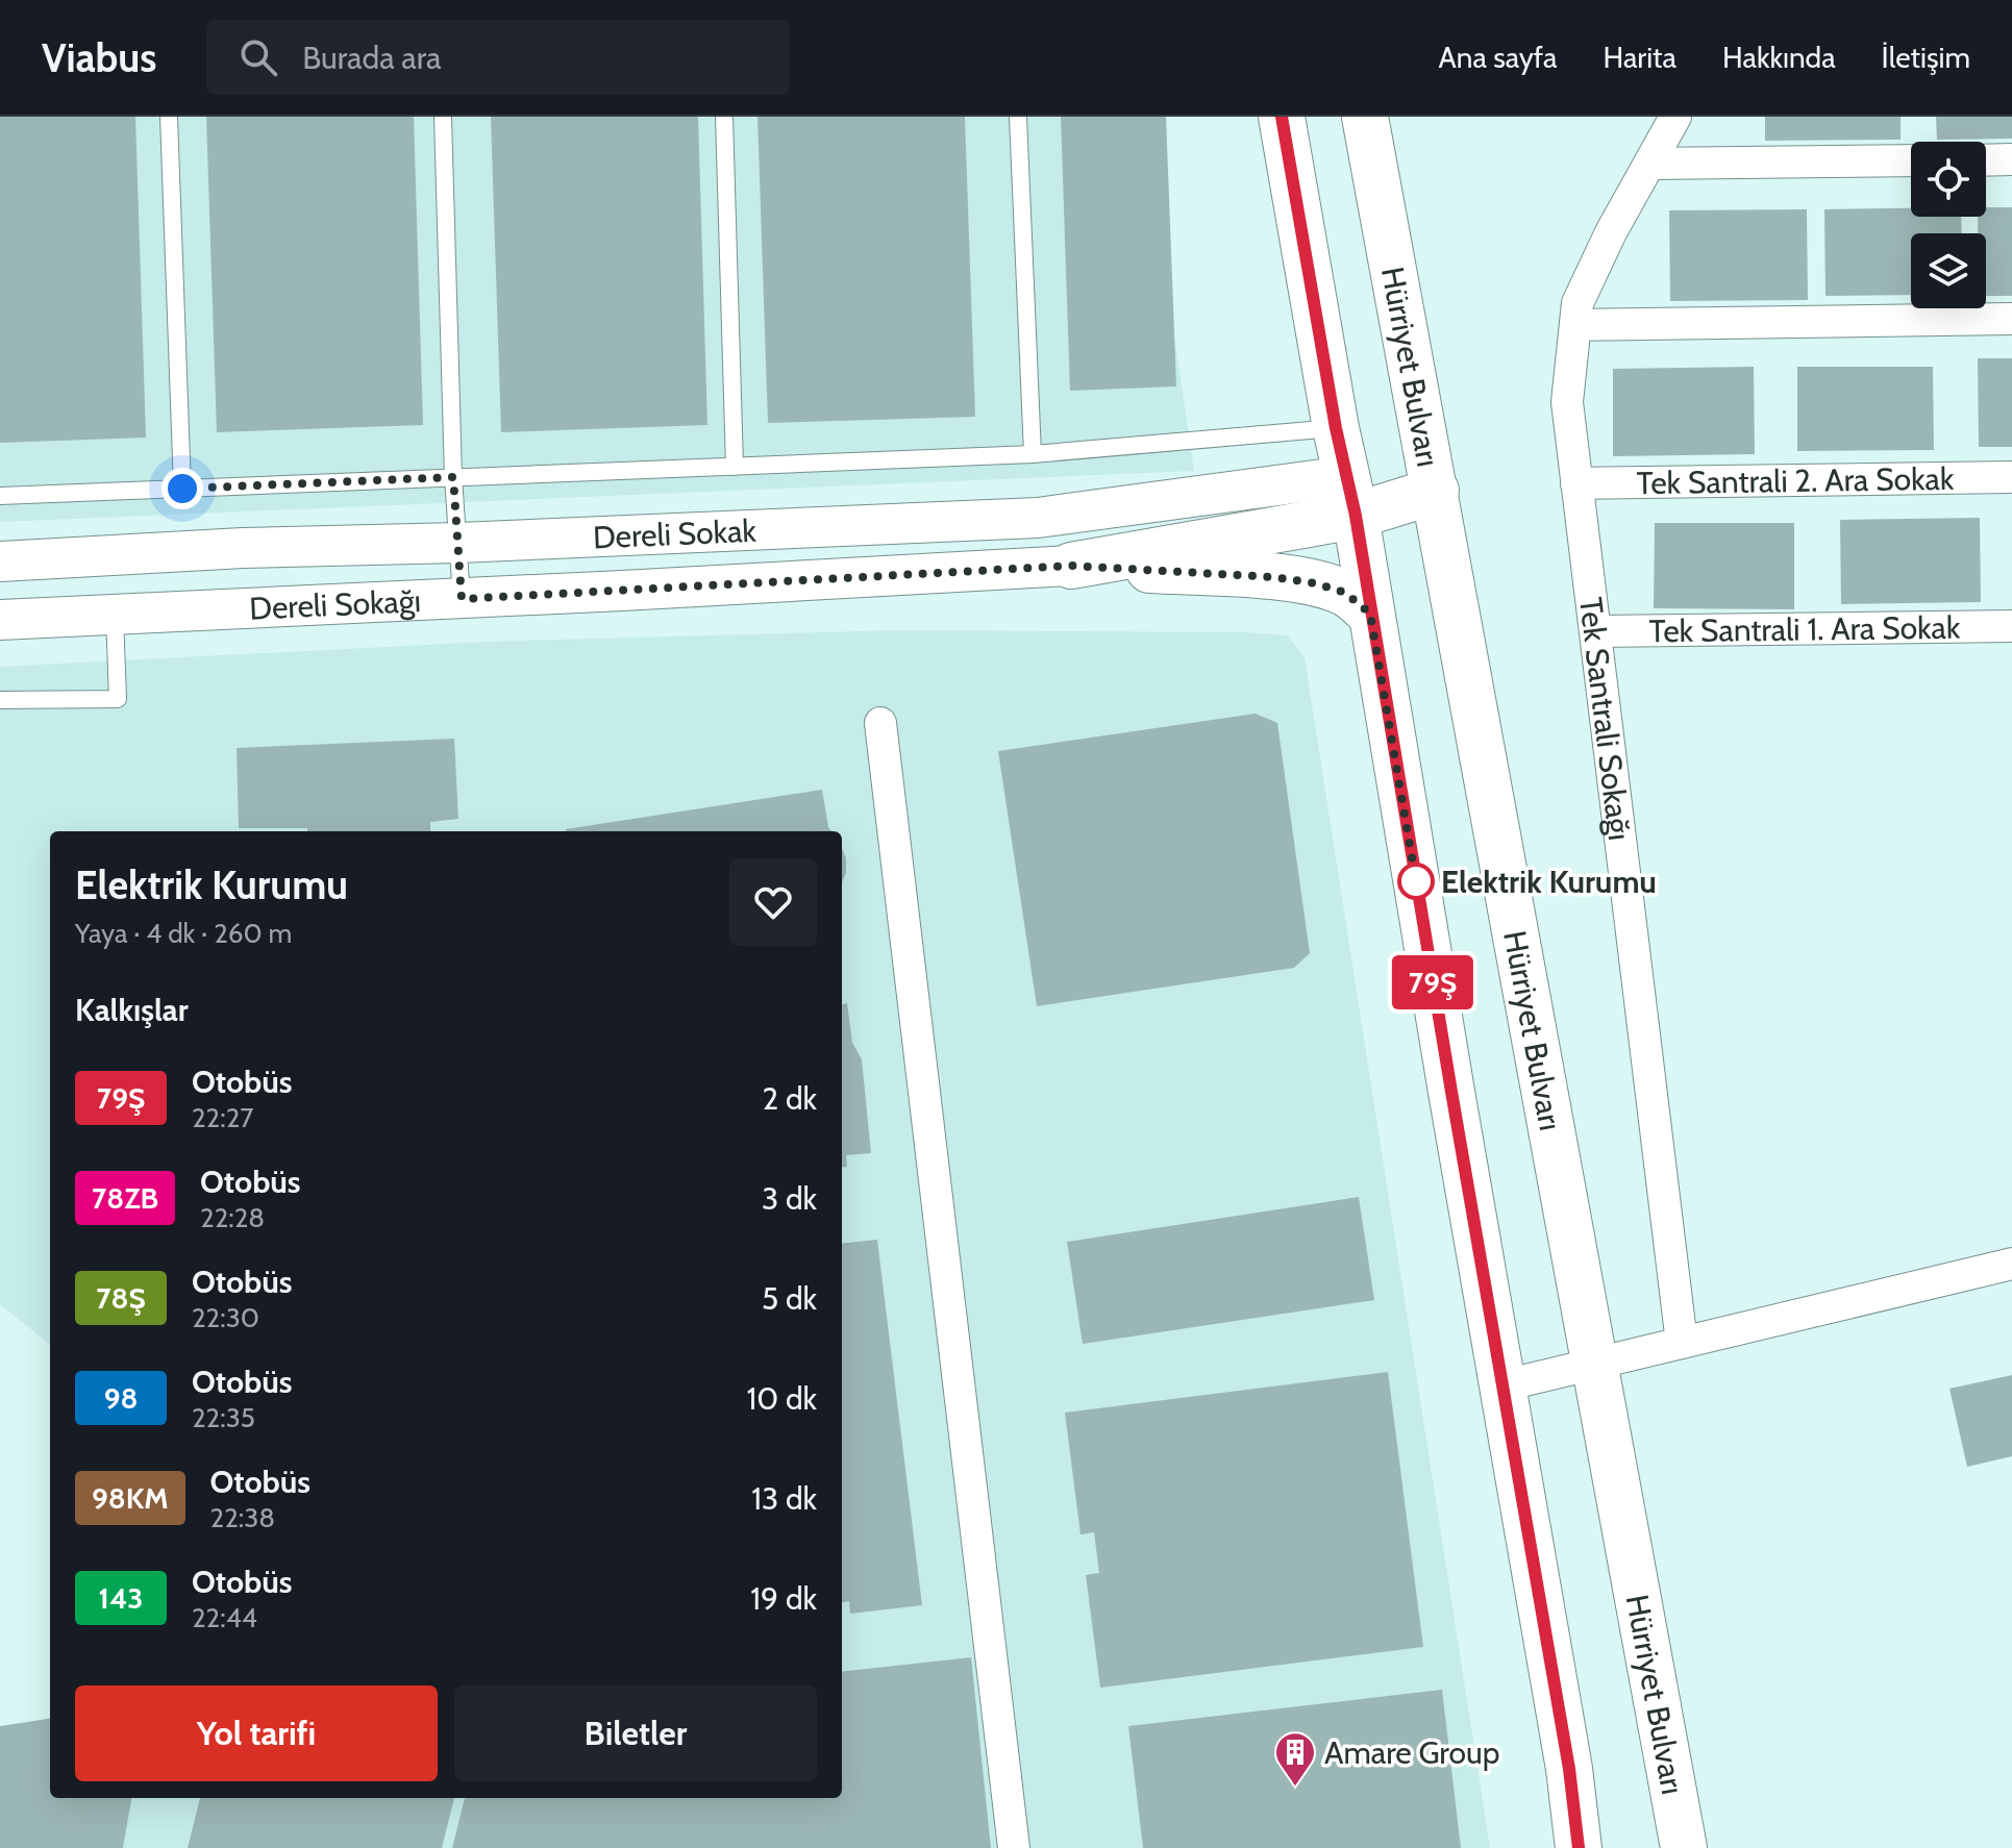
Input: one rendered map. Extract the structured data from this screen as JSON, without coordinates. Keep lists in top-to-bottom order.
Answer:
{
  "streets": {
    "main road": ["Hürriyet Bulvarı"],
    "street": [
      "Tek Santrali 2. Ara Sokak",
      "Dereli Sokak",
      "Dereli Sokağı",
      "Tek Santrali 1. Ara Sokak",
      "Tek Santrali Sokağı"
    ]
  },
  "crossings": [
    ["Tek Santrali 2. Ara Sokak", "Tek Santrali Sokağı"],
    ["Tek Santrali 1. Ara Sokak", "Tek Santrali Sokağı"]
  ],
  "places": {
    "other": ["Elektrik Kurumu"],
    "building": ["Amare Group"]
  },
  "lines": ["bus line 79Ş"],
  "page": {
    "header": "Viabus",
    "search": "Burada ara",
    "nav": [
      "Ana sayfa",
      "Harita",
      "Hakkında",
      "İletişim"
    ],
    "on_map": "79Ş",
    "heading": [
      ["Elektrik Kurumu", "Yaya · 4 dk · 260 m"],
      "Kalkışlar"
    ],
    "list": [
      {
        "mark": "79Ş",
        "name": "Otobüs",
        "note": "22:27",
        "value": "2 dk"
      },
      {
        "mark": "78ZB",
        "name": "Otobüs",
        "note": "22:28",
        "value": "3 dk"
      },
      {
        "mark": "78Ş",
        "name": "Otobüs",
        "note": "22:30",
        "value": "5 dk"
      },
      {
        "mark": "98",
        "name": "Otobüs",
        "note": "22:35",
        "value": "10 dk"
      },
      {
        "mark": "98KM",
        "name": "Otobüs",
        "note": "22:38",
        "value": "13 dk"
      },
      {
        "mark": "143",
        "name": "Otobüs",
        "note": "22:44",
        "value": "19 dk"
      }
    ],
    "buttons": ["Yol tarifi", "Biletler"]
  }
}
